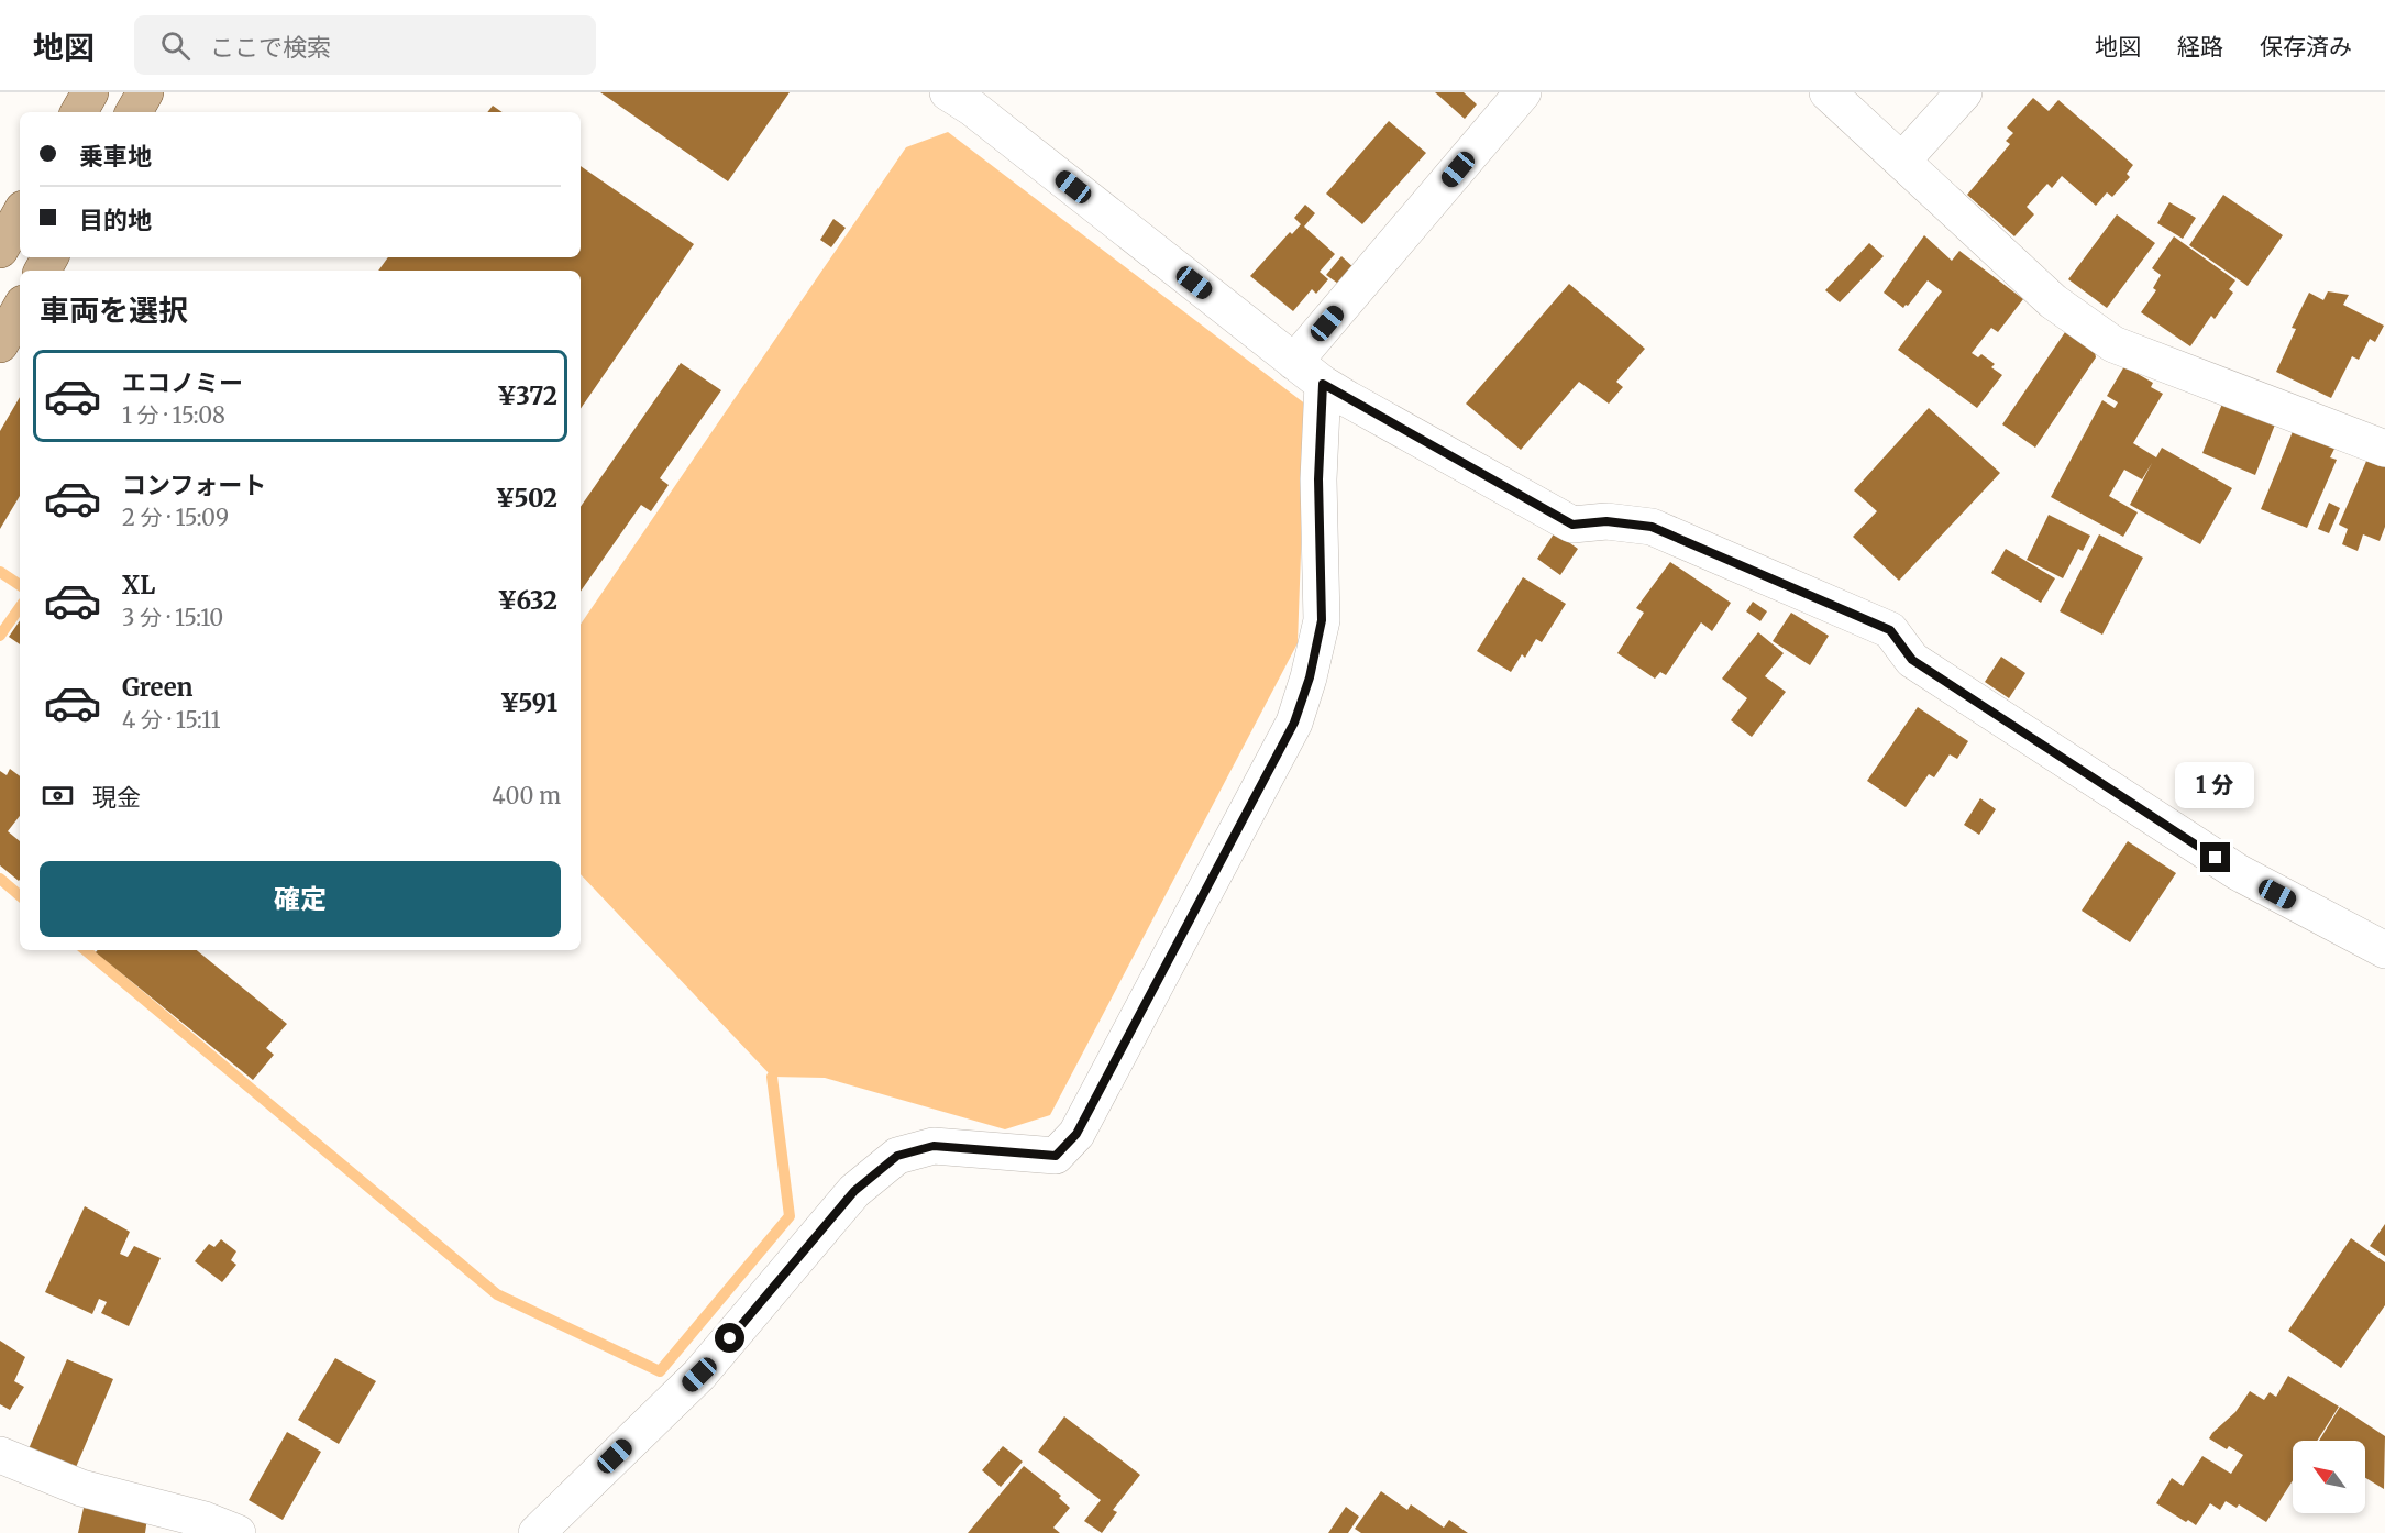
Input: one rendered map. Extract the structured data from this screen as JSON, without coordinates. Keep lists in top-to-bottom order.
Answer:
{
  "north": "top left",
  "page": {
    "header": "地図",
    "search": "ここで検索",
    "nav": ["地図", "経路", "保存済み"],
    "banner": ["乗車地", "目的地"],
    "heading": "車両を選択",
    "list": [
      {
        "name": "エコノミー",
        "note": "1 分 · 15:08",
        "value": "¥372"
      },
      {
        "name": "コンフォート",
        "note": "2 分 · 15:09",
        "value": "¥502"
      },
      {
        "name": "XL",
        "note": "3 分 · 15:10",
        "value": "¥632"
      },
      {
        "name": "Green",
        "note": "4 分 · 15:11",
        "value": "¥591"
      }
    ],
    "pay": ["現金", "400 m"],
    "bubble": "1 分",
    "buttons": "確定"
  }
}
